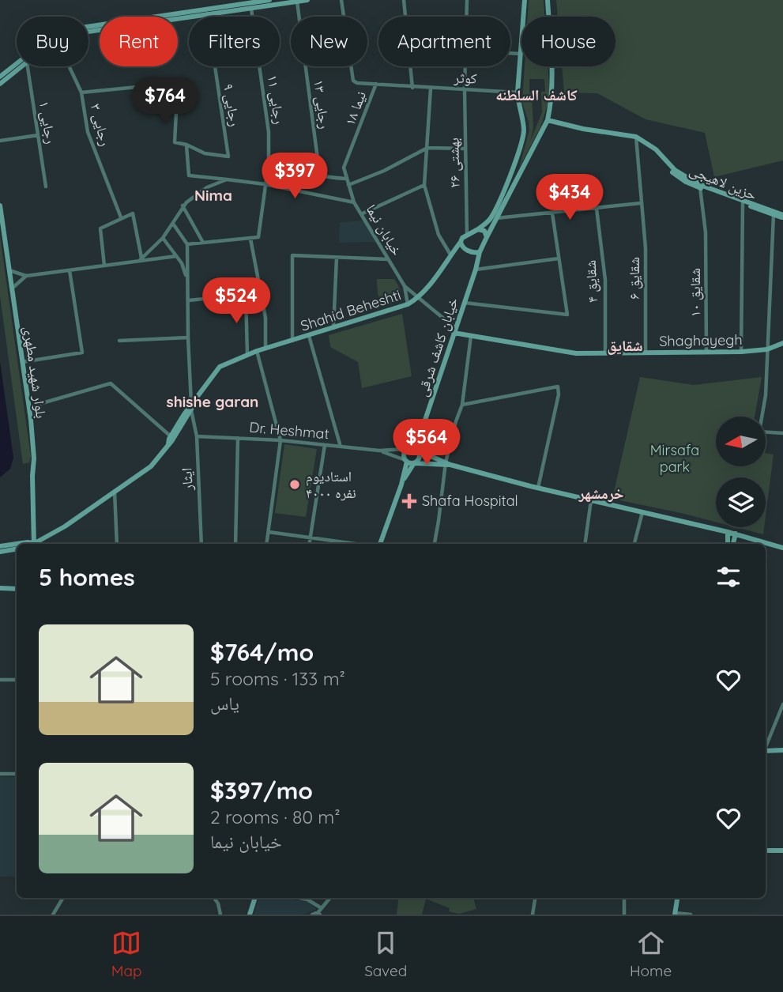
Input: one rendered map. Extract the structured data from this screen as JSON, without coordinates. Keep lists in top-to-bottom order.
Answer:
{
  "streets": {
    "main road": [
      "حزین لاهیجی",
      "Shahid Beheshti",
      "Shaghayegh",
      "خیابان کاشف شرقی",
      "بلوار شهید مطهری"
    ],
    "street": [
      "کوثر",
      "رجایی ۱۱",
      "رجایی ۱۳",
      "رجایی ۹",
      "نیما ۱۸",
      "رجایی ۱",
      "رجایی ۳",
      "بهشتی ۲۶",
      "خیابان نیما",
      "شقایق ۶",
      "شقایق ۴",
      "شقایق ۱۰",
      "Dr. Heshmat",
      "ایثار"
    ]
  },
  "crossings": [
    ["کوثر", "نیما ۱۸"],
    ["کوثر", "بهشتی ۲۶"],
    ["رجایی ۱۱", "خیابان نیما"],
    ["رجایی ۹", "خیابان نیما"],
    ["نیما ۱۸", "خیابان نیما"],
    ["بهشتی ۲۶", "Shahid Beheshti"],
    ["بهشتی ۲۶", "خیابان کاشف شرقی"],
    ["حزین لاهیجی", "شقایق ۶"],
    ["حزین لاهیجی", "شقایق ۱۰"],
    ["خیابان نیما", "Shahid Beheshti"],
    ["خیابان نیما", "Shaghayegh"],
    ["خیابان نیما", "خیابان کاشف شرقی"],
    ["شقایق ۶", "Shaghayegh"],
    ["شقایق ۴", "Shaghayegh"],
    ["شقایق ۱۰", "Shaghayegh"],
    ["Shahid Beheshti", "خیابان کاشف شرقی"],
    ["Shahid Beheshti", "ایثار"],
    ["Shaghayegh", "خیابان کاشف شرقی"],
    ["Dr. Heshmat", "ایثار"]
  ],
  "districts": [
    "کاشف السلطنه",
    "Nima",
    "شقایق",
    "shishe garan",
    "خرمشهر"
  ],
  "parks": ["Mirsafa park"],
  "places": {
    "other": ["استادیوم ۴۰۰۰ نفره"],
    "health": ["Shafa Hospital"]
  },
  "north": "left",
  "page": {
    "chip": [
      "Buy",
      "Rent",
      "Filters",
      "New",
      "Apartment",
      "House"
    ],
    "price": [
      "$764",
      "$397",
      "$434",
      "$524",
      "$564"
    ],
    "heading": "5 homes",
    "list": [
      {
        "name": "$764/mo",
        "note": "5 rooms · 133 m² · یاس"
      },
      {
        "name": "$397/mo",
        "note": "2 rooms · 80 m² · خیابان نیما"
      }
    ],
    "tabs": ["Map", "Saved", "Home"]
  }
}
